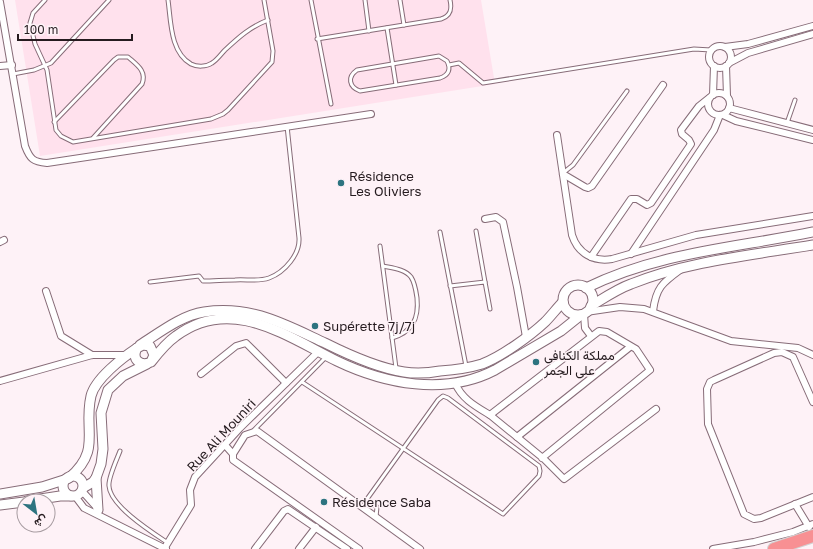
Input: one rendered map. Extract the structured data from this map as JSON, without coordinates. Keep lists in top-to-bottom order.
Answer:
{
  "streets": {
    "street": ["Rue Ali Mouniri"]
  },
  "places": [
    "Résidence Les Oliviers",
    "Supérette 7j/7j",
    "مملكة الكنافى على الجمر",
    "Résidence Saba"
  ],
  "scale_bar": "100 m",
  "north": "bottom right"
}
